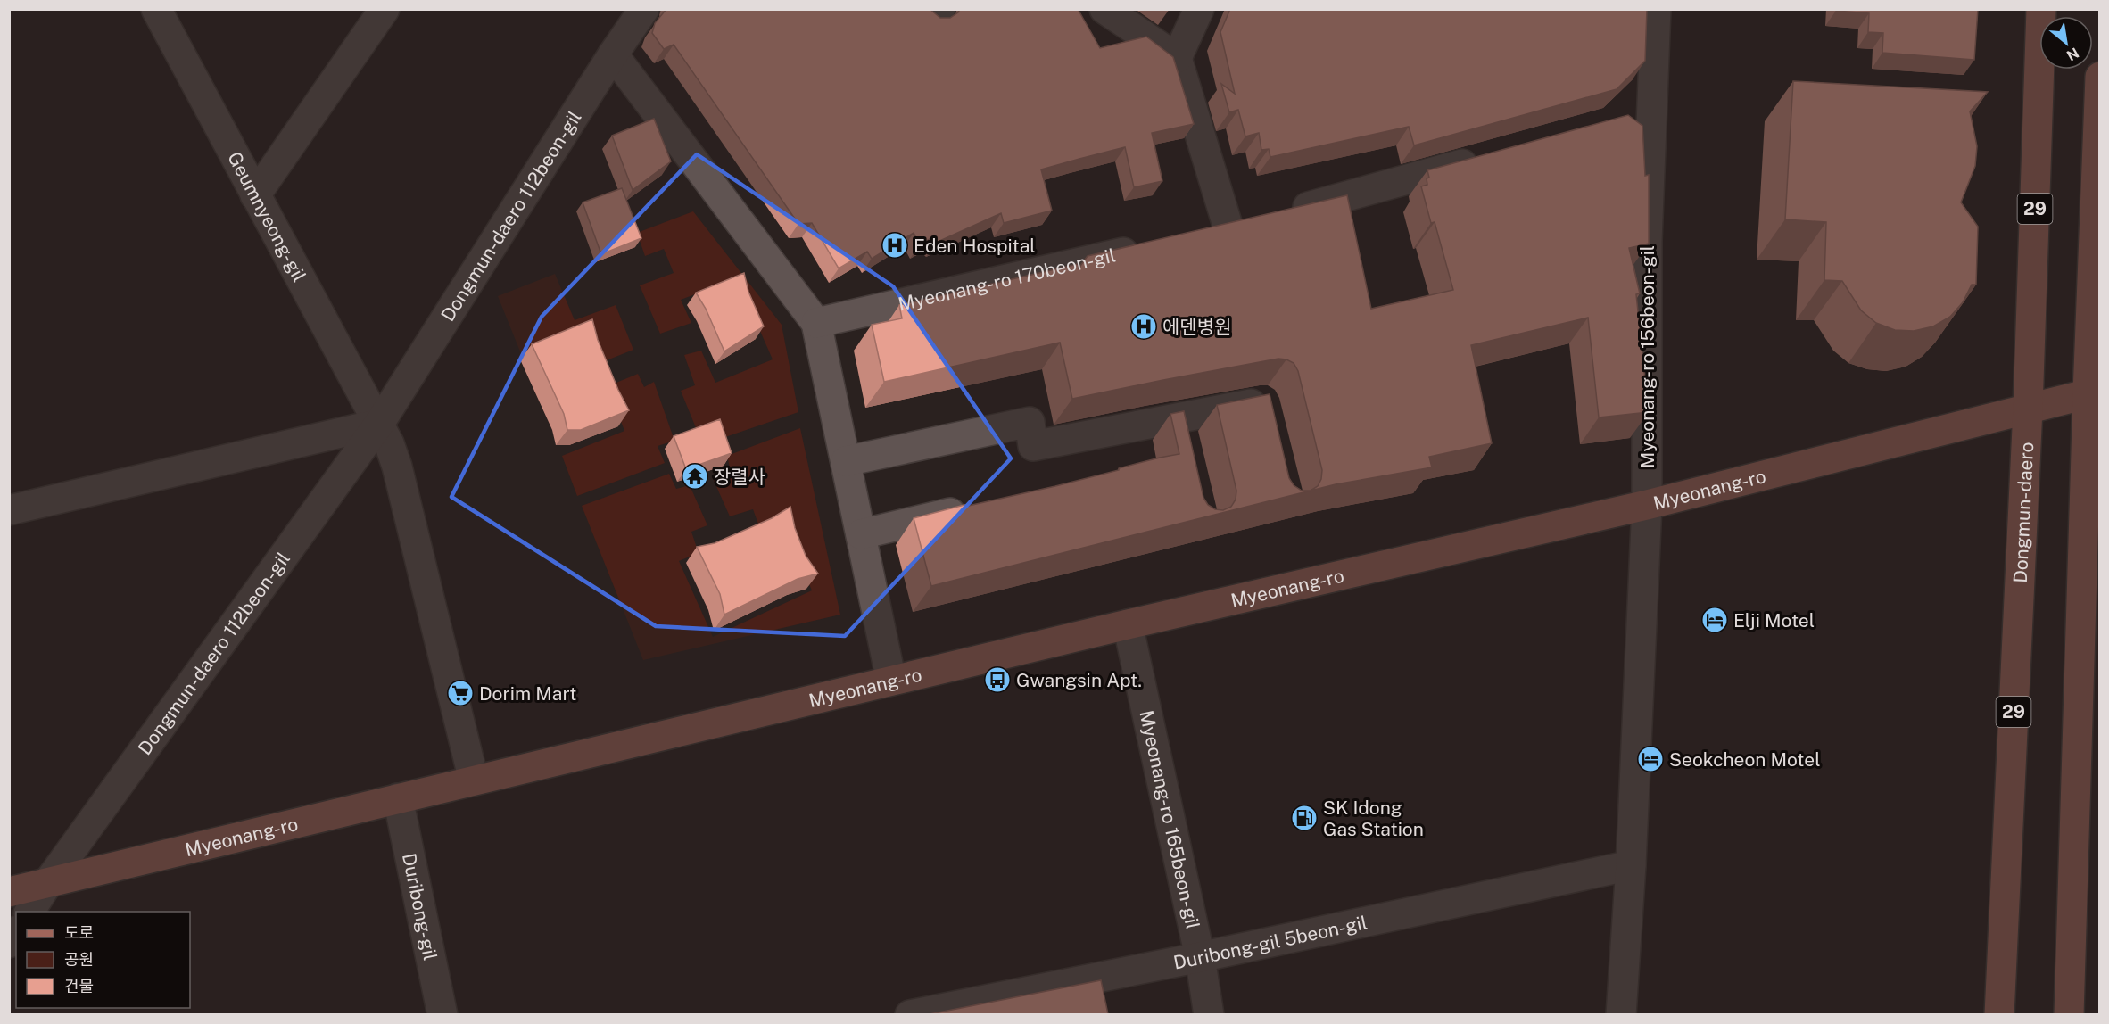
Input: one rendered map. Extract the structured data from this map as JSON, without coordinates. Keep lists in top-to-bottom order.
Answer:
{
  "streets": {
    "main road": ["29", "Myeonang-ro", "Dongmun-daero"],
    "street": [
      "Dongmun-daero 112beon-gil",
      "Geumnyeong-gil",
      "Myeonang-ro 170beon-gil",
      "Myeonang-ro 156beon-gil",
      "Myeonang-ro 165beon-gil",
      "Duribong-gil",
      "Duribong-gil 5beon-gil"
    ]
  },
  "crossings": [
    ["Dongmun-daero 112beon-gil", "Geumnyeong-gil"],
    ["Dongmun-daero 112beon-gil", "Myeonang-ro"],
    ["Myeonang-ro 156beon-gil", "Myeonang-ro"],
    ["Myeonang-ro 156beon-gil", "Duribong-gil 5beon-gil"],
    ["Myeonang-ro", "Dongmun-daero"],
    ["Myeonang-ro", "Myeonang-ro 165beon-gil"],
    ["Myeonang-ro", "Duribong-gil"],
    ["Myeonang-ro 165beon-gil", "Duribong-gil 5beon-gil"]
  ],
  "places": {
    "hospital": ["Eden Hospital", "에덴병원"],
    "temple": ["장렬사"],
    "hotel": ["Elji Motel", "Seokcheon Motel"],
    "bus stop": ["Gwangsin Apt."],
    "supermarket": ["Dorim Mart"],
    "fuel station": ["SK Idong Gas Station"]
  },
  "legend": ["도로", "공원", "건물"],
  "north": "bottom right"
}
